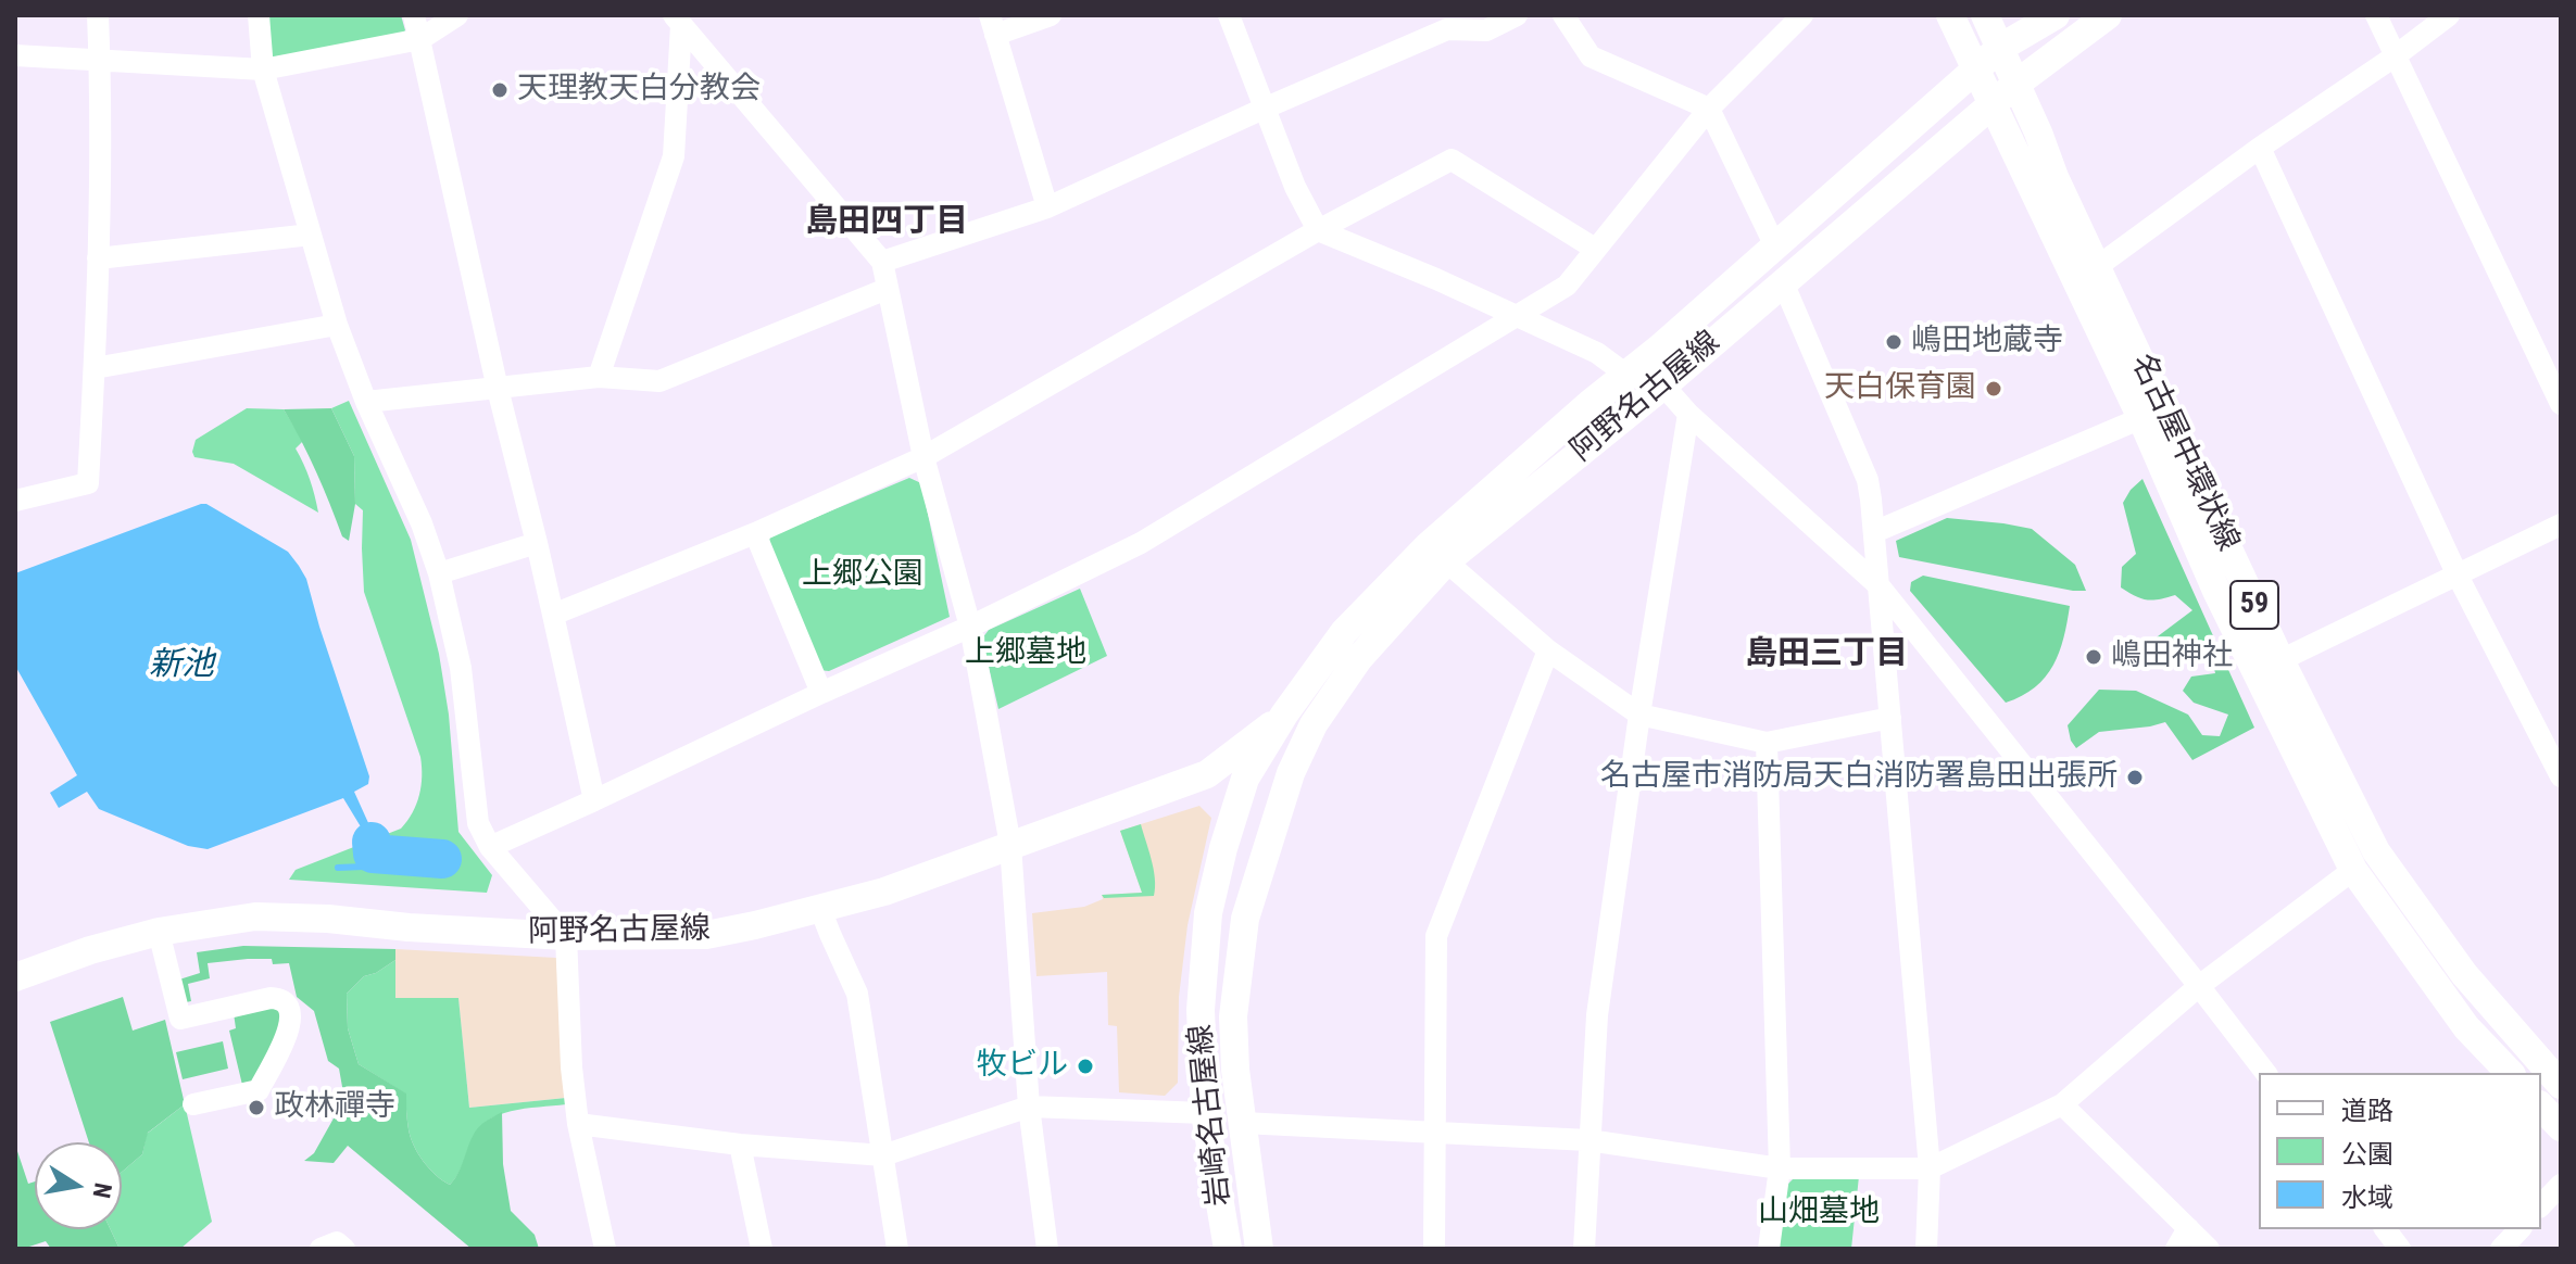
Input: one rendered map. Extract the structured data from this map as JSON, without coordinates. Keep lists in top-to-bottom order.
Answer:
{
  "streets": {
    "main road": [
      "阿野名古屋線",
      "名古屋中環状線",
      "59",
      "岩崎名古屋線"
    ]
  },
  "crossings": [
    ["阿野名古屋線", "名古屋中環状線"],
    ["阿野名古屋線", "岩崎名古屋線"]
  ],
  "districts": ["島田四丁目", "島田三丁目"],
  "water": ["新池"],
  "parks": ["上郷公園", "上郷墓地", "山畑墓地"],
  "places": [
    "天理教天白分教会",
    "嶋田地蔵寺",
    "天白保育園",
    "嶋田神社",
    "名古屋市消防局天白消防署島田出張所",
    "牧ビル",
    "政林禪寺"
  ],
  "legend": ["道路", "公園", "水域"],
  "north": "right"
}
